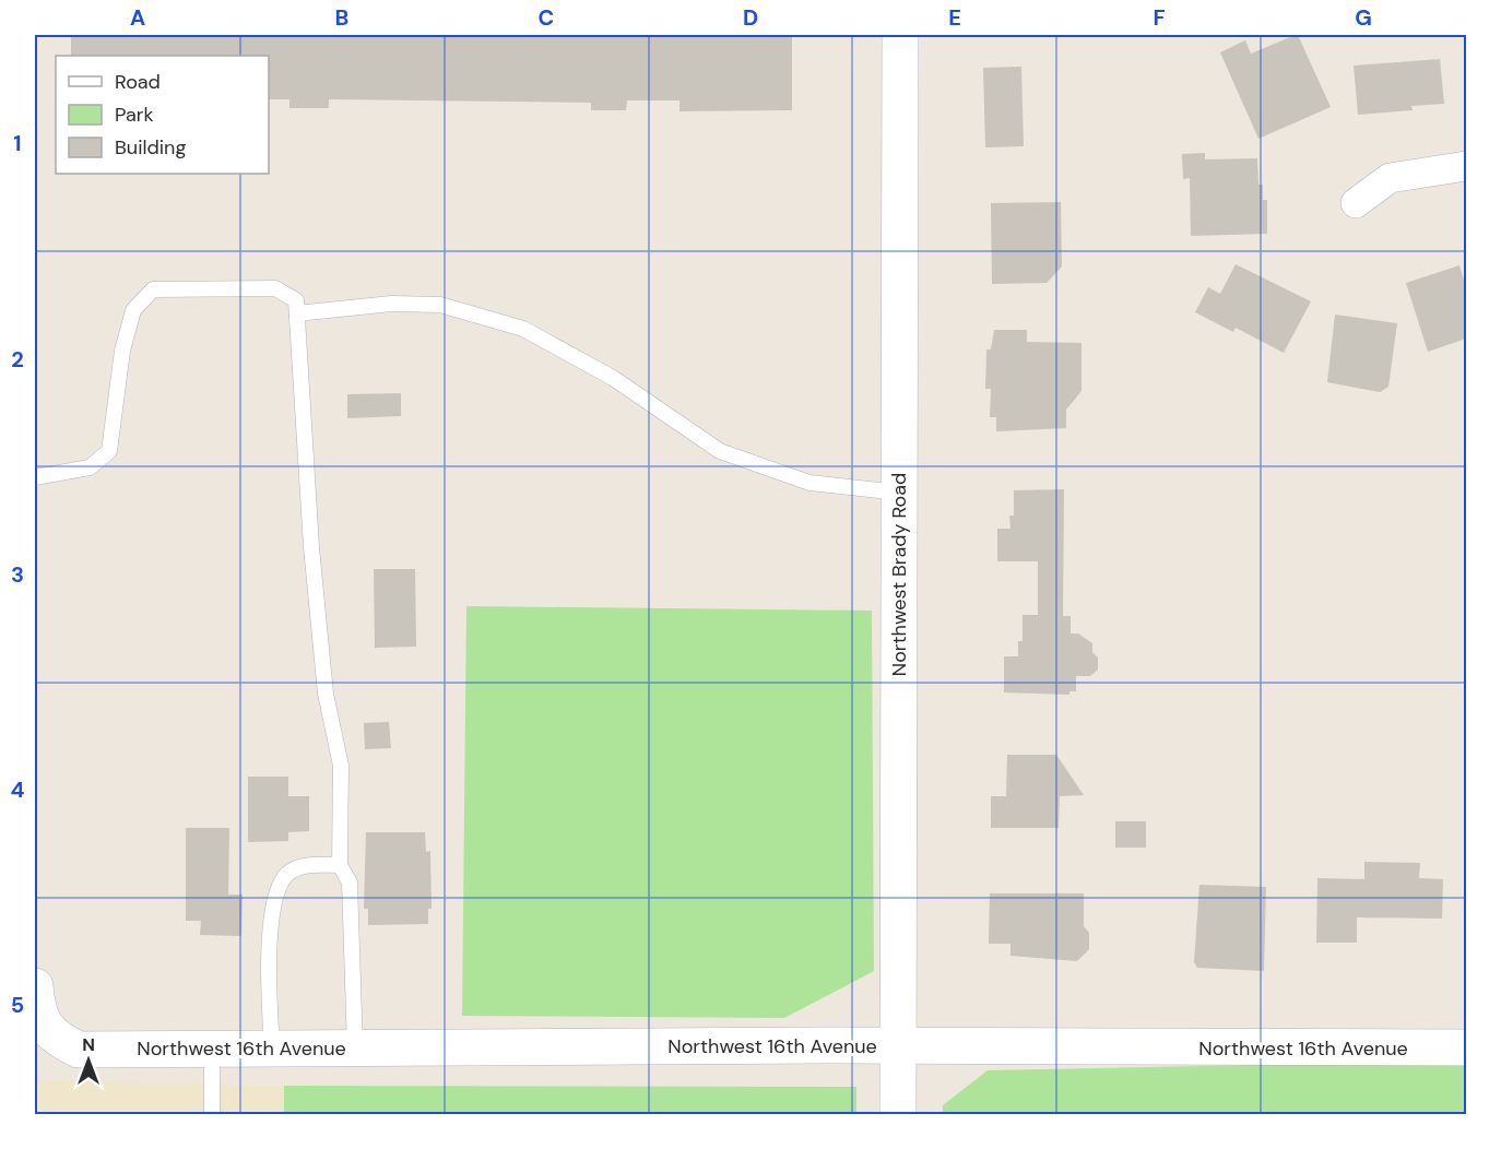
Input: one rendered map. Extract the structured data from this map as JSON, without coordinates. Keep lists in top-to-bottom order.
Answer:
{
  "streets": {
    "street": ["Northwest Brady Road", "Northwest 16th Avenue"]
  },
  "crossings": [
    ["Northwest Brady Road", "Northwest 16th Avenue"]
  ],
  "legend": ["Road", "Park", "Building"],
  "north": "top",
  "grid": {
    "columns": [
      "A",
      "B",
      "C",
      "D",
      "E",
      "F",
      "G"
    ],
    "rows": [
      "1",
      "2",
      "3",
      "4",
      "5"
    ]
  }
}
